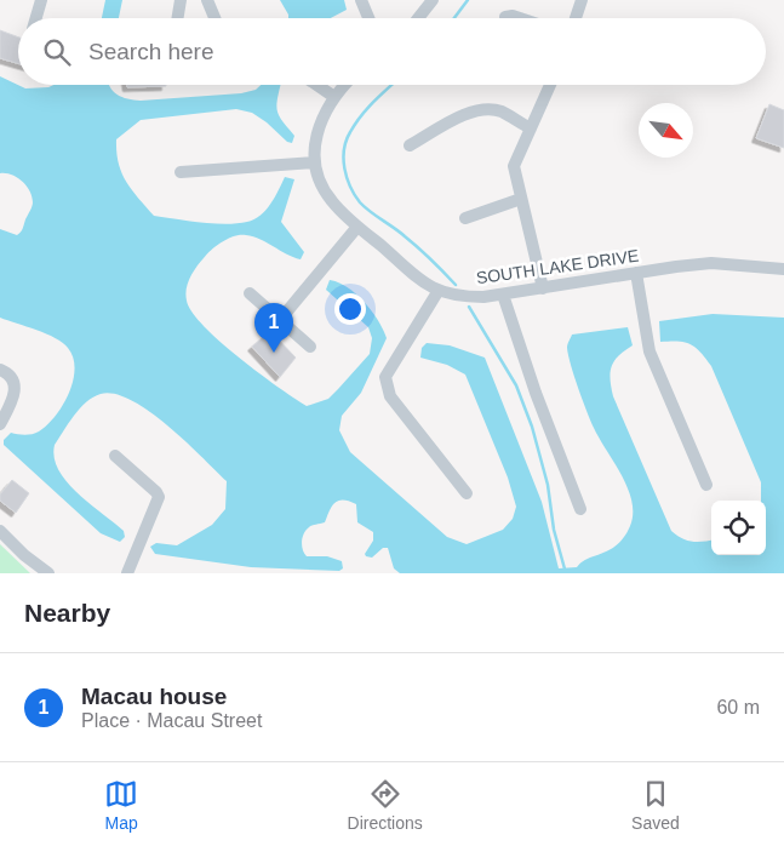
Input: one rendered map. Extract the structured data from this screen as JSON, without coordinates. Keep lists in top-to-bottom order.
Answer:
{
  "streets": {
    "street": ["SOUTH LAKE DRIVE"]
  },
  "north": "bottom right",
  "page": {
    "search": "Search here",
    "pins": "1",
    "heading": "Nearby",
    "list": [
      {
        "mark": "1",
        "name": "Macau house",
        "note": "Place · Macau Street",
        "value": "60 m"
      }
    ],
    "nav": ["Map", "Directions", "Saved"]
  }
}
